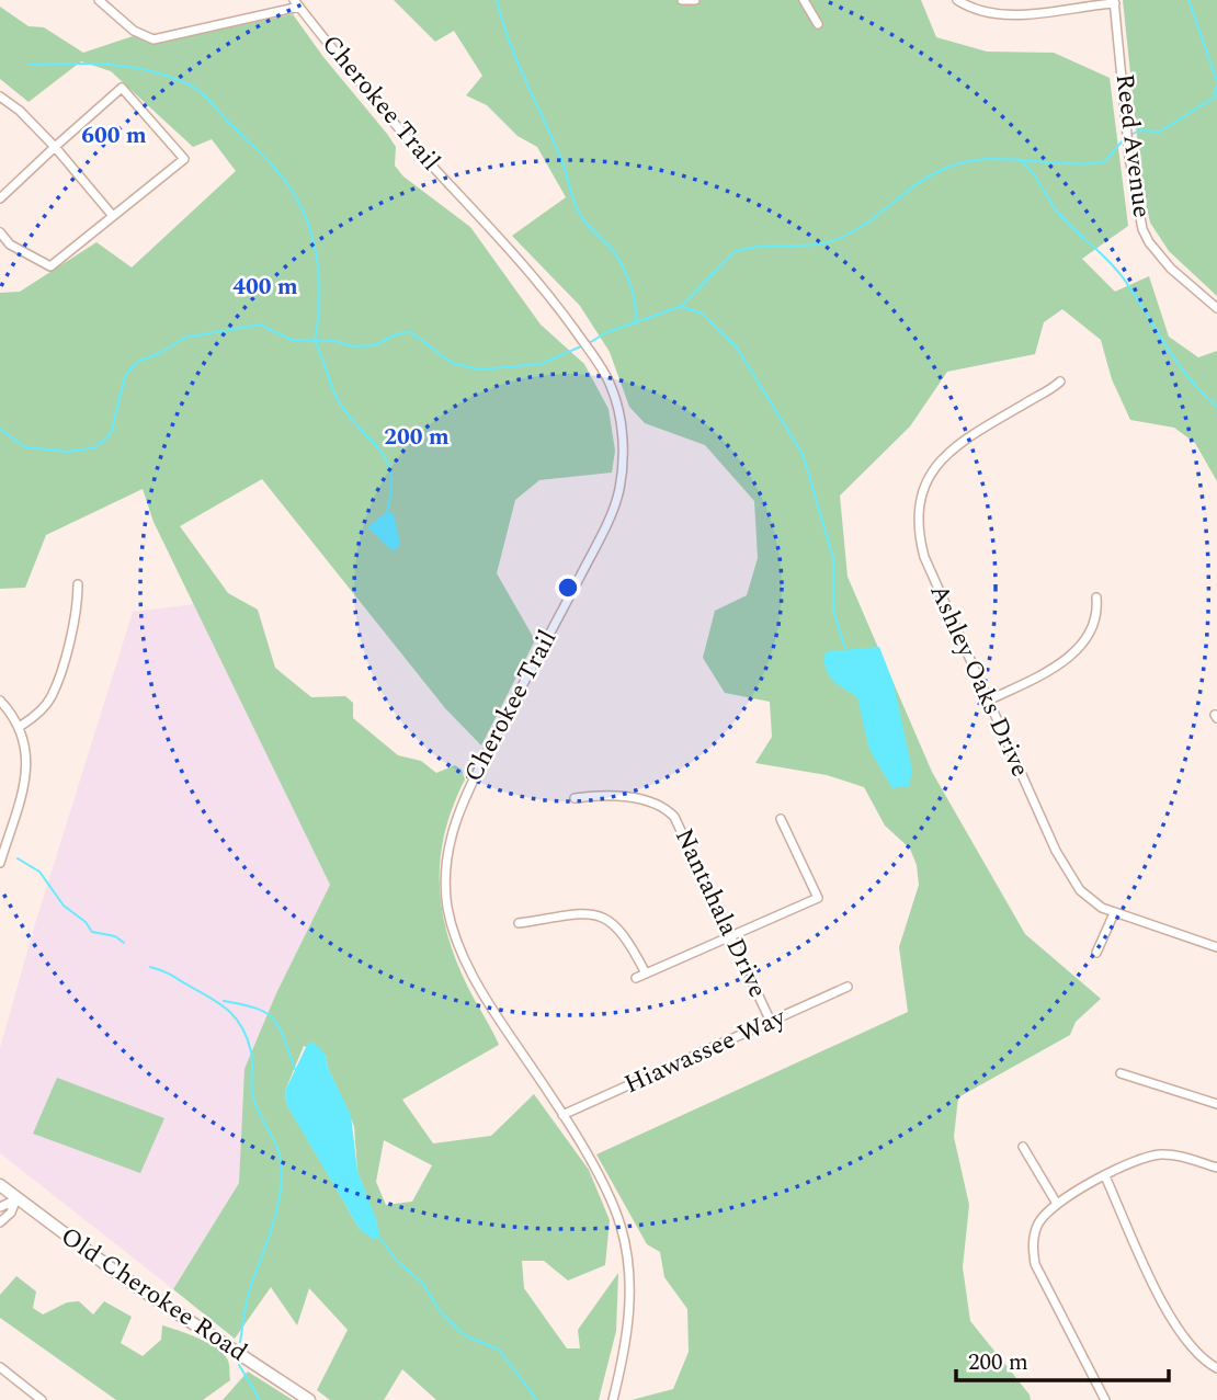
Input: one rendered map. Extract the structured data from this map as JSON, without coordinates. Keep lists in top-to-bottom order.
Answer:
{
  "streets": {
    "street": [
      "Cherokee Trail",
      "Reed Avenue",
      "Ashley Oaks Drive",
      "Nantahala Drive",
      "Hiawassee Way",
      "Old Cherokee Road"
    ]
  },
  "crossings": [
    ["Cherokee Trail", "Hiawassee Way"],
    ["Nantahala Drive", "Hiawassee Way"]
  ],
  "scale_bar": "200 m",
  "rings": ["600 m", "400 m", "200 m"]
}
